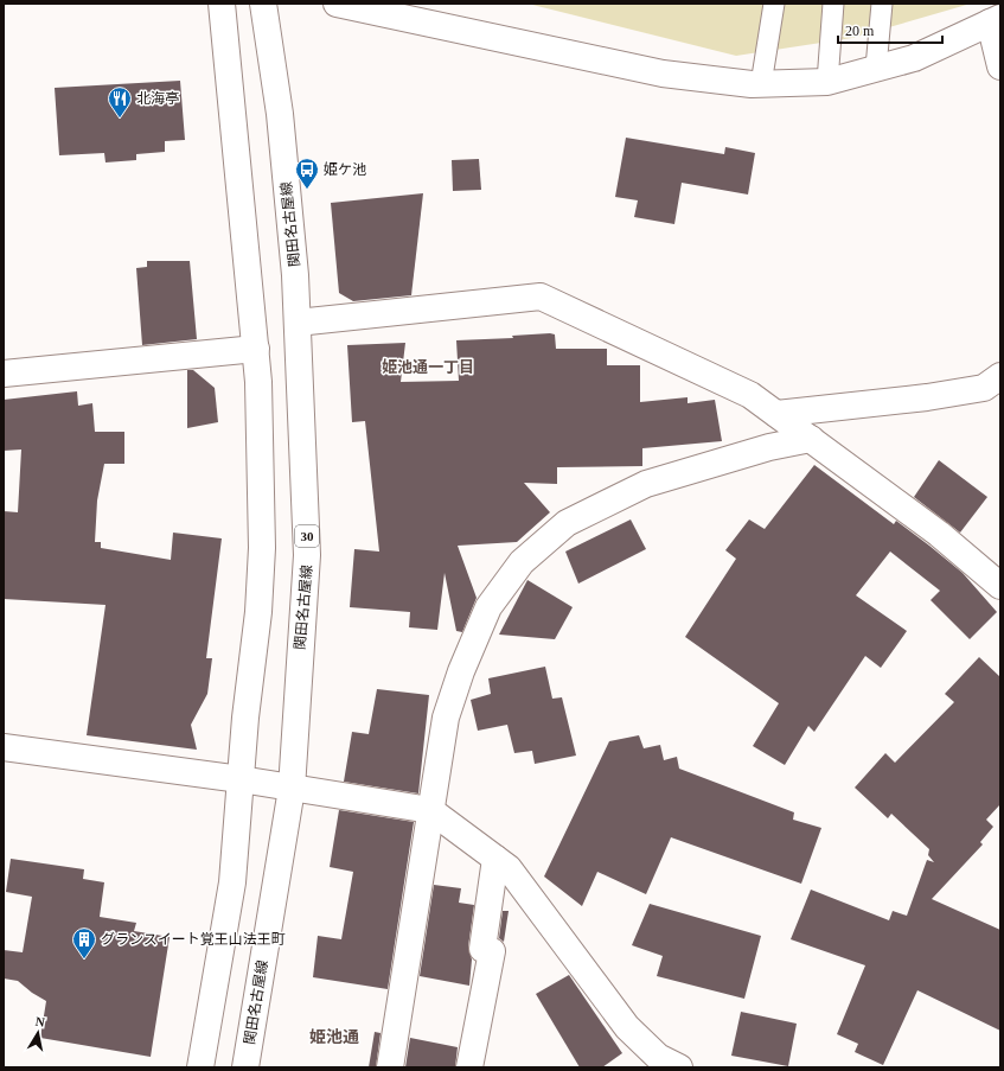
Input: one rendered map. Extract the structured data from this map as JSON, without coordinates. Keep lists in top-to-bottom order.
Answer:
{
  "streets": {
    "street": ["関田名古屋線", "30"]
  },
  "districts": ["姫池通一丁目", "姫池通"],
  "places": {
    "restaurant": ["北海亭"],
    "bus stop": ["姫ケ池"],
    "building": ["グランスイート覚王山法王町"]
  },
  "scale_bar": "20 m",
  "north": "top"
}
